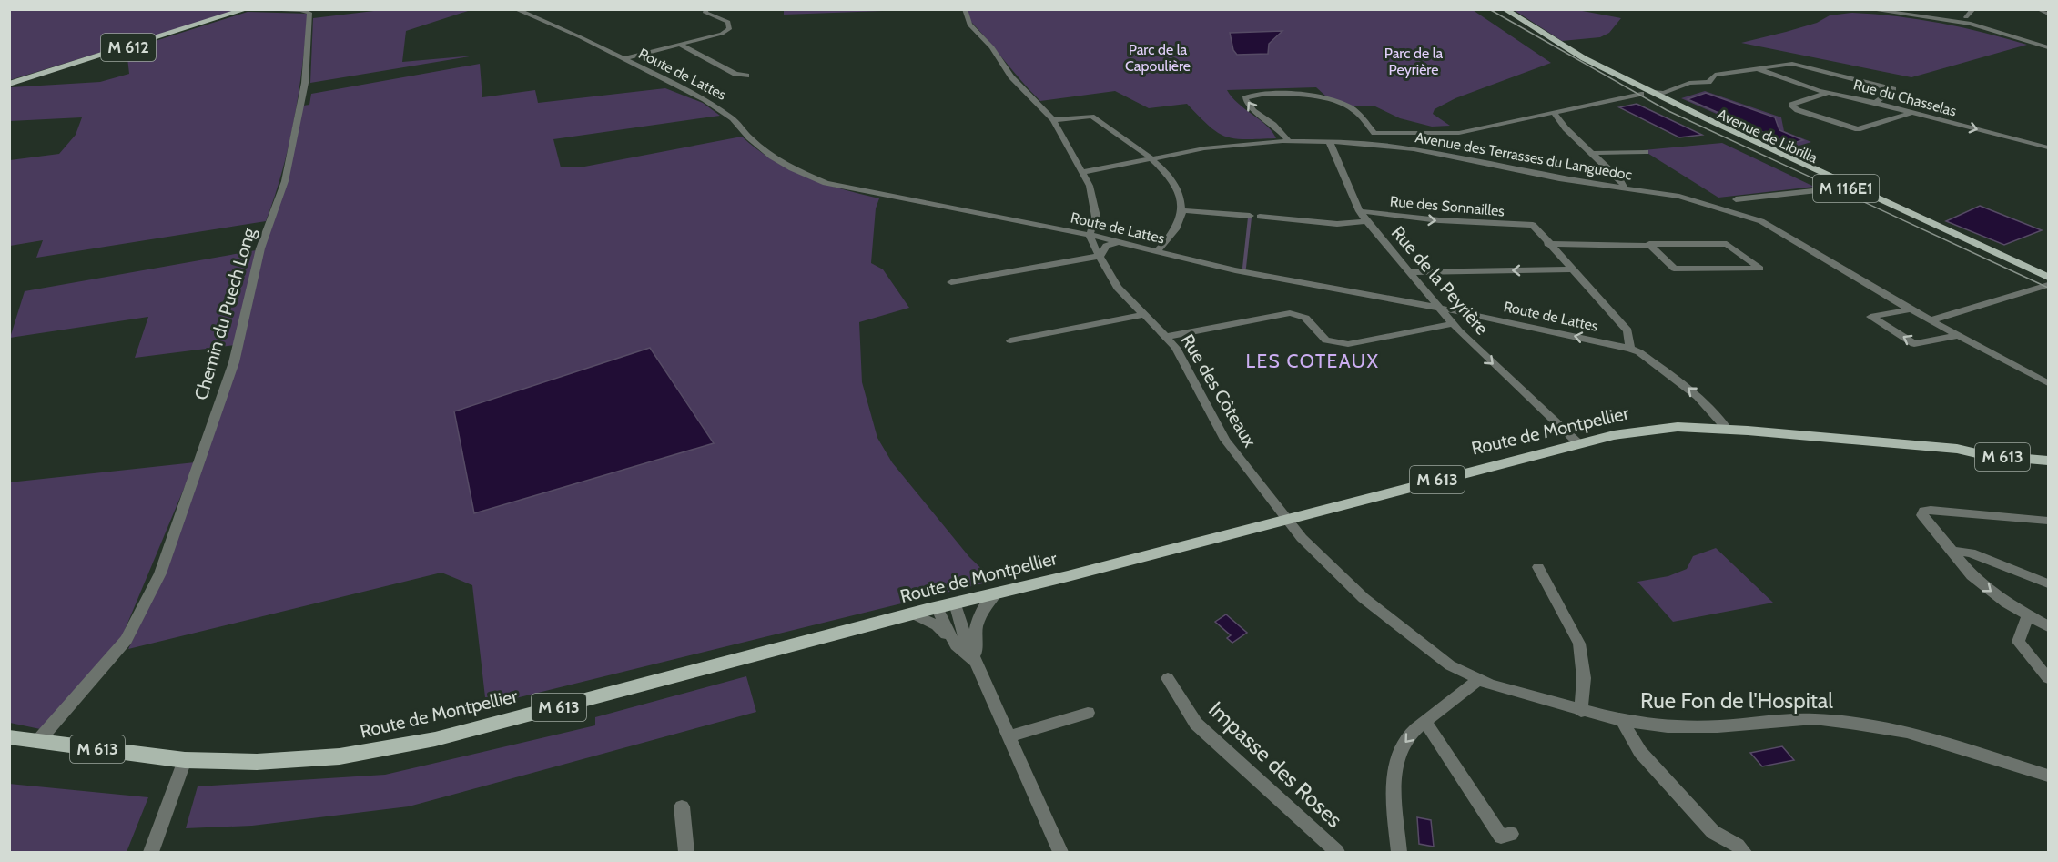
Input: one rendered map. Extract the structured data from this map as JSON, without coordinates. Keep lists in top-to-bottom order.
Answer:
{
  "streets": {
    "main road": [
      "M 612",
      "Avenue de Librilla",
      "M 116E1",
      "Route de Montpellier",
      "M 613"
    ],
    "street": [
      "Route de Lattes",
      "Rue du Chasselas",
      "Avenue des Terrasses du Languedoc",
      "Rue des Sonnailles",
      "Rue de la Peyrière",
      "Chemin du Puech Long",
      "Rue des Côteaux",
      "Rue Fon de l'Hospital",
      "Impasse des Roses"
    ]
  },
  "crossings": [
    ["M 612", "Chemin du Puech Long"],
    ["Route de Lattes", "Rue de la Peyrière"],
    ["Route de Lattes", "Rue des Côteaux"],
    ["Route de Lattes", "Route de Montpellier"],
    ["Avenue des Terrasses du Languedoc", "Rue de la Peyrière"],
    ["Rue des Sonnailles", "Rue de la Peyrière"],
    ["Rue de la Peyrière", "Route de Montpellier"],
    ["Chemin du Puech Long", "Route de Montpellier"],
    ["Rue des Côteaux", "Route de Montpellier"],
    ["Rue des Côteaux", "Rue Fon de l'Hospital"],
    ["Route de Montpellier", "Rue Fon de l'Hospital"]
  ],
  "one_way": ["Rue du Chasselas", "Rue de la Peyrière"],
  "districts": ["LES COTEAUX"],
  "parks": ["Parc de la Capoulière", "Parc de la Peyrière"]
}
